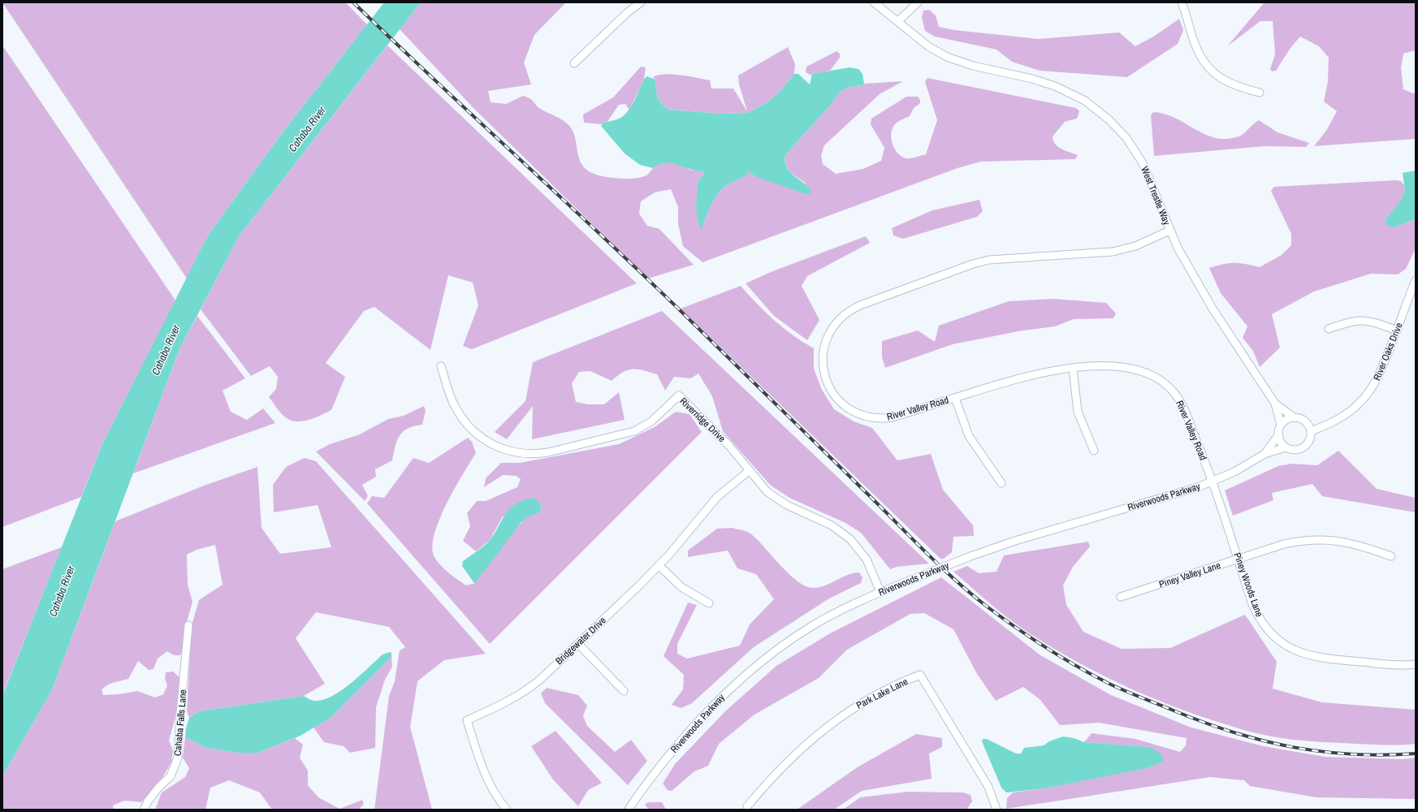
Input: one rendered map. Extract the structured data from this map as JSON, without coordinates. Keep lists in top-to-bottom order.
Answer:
{
  "streets": {
    "street": [
      "West Trestle Way",
      "River Oaks Drive",
      "River Valley Road",
      "Riverridge Drive",
      "Riverwoods Parkway",
      "Piney Valley Lane",
      "Piney Woods Lane",
      "Bridgewater Drive",
      "Park Lake Lane",
      "Cahaba Falls Lane"
    ]
  },
  "crossings": [
    ["West Trestle Way", "River Oaks Drive"],
    ["West Trestle Way", "River Valley Road"],
    ["West Trestle Way", "Riverwoods Parkway"],
    ["River Oaks Drive", "Riverwoods Parkway"],
    ["River Valley Road", "Riverwoods Parkway"],
    ["River Valley Road", "Piney Woods Lane"],
    ["Riverridge Drive", "Riverwoods Parkway"],
    ["Riverridge Drive", "Bridgewater Drive"],
    ["Riverwoods Parkway", "Piney Woods Lane"],
    ["Piney Valley Lane", "Piney Woods Lane"]
  ],
  "water": ["Cahaba River"]
}
